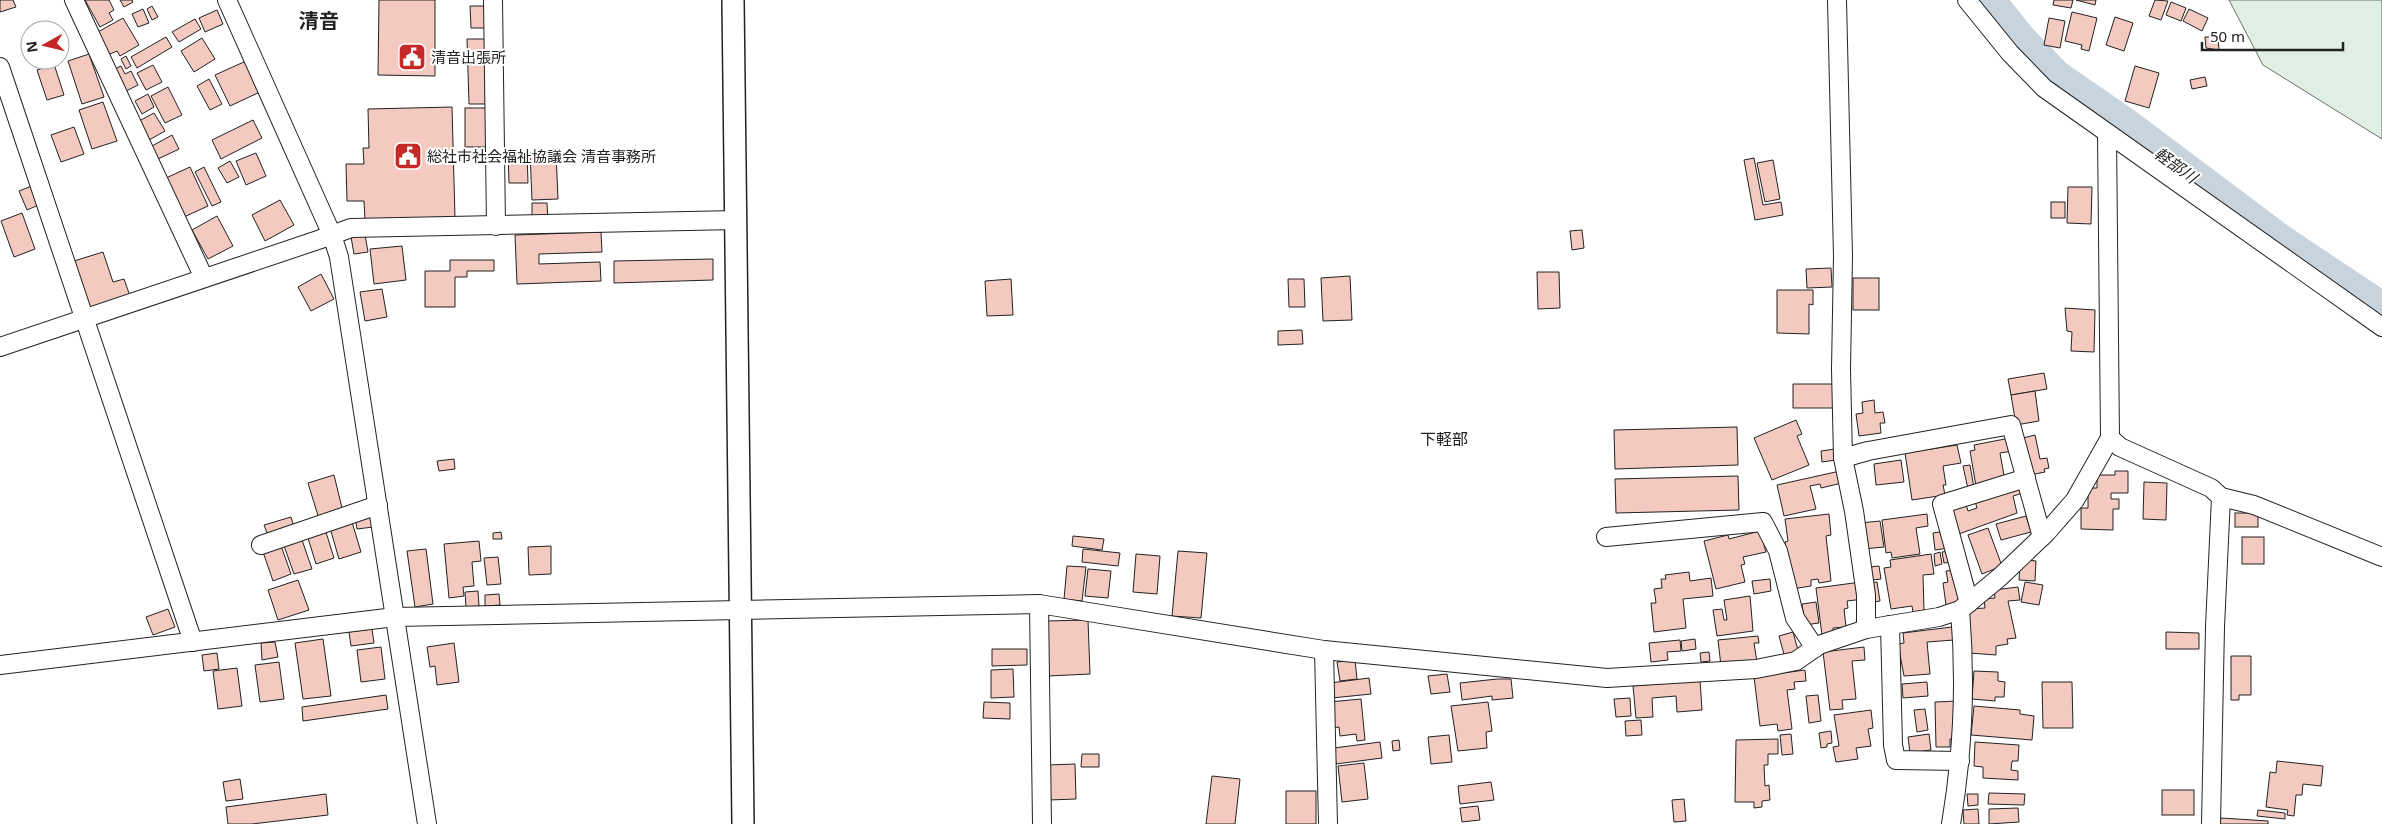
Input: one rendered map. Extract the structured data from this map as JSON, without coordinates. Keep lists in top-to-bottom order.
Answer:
{
  "districts": ["清音", "下軽部"],
  "water": ["軽部川"],
  "places": {
    "public building": ["清音出張所", "総社市社会福祉協議会 清音事務所"]
  },
  "scale_bar": "50 m",
  "north": "left"
}
